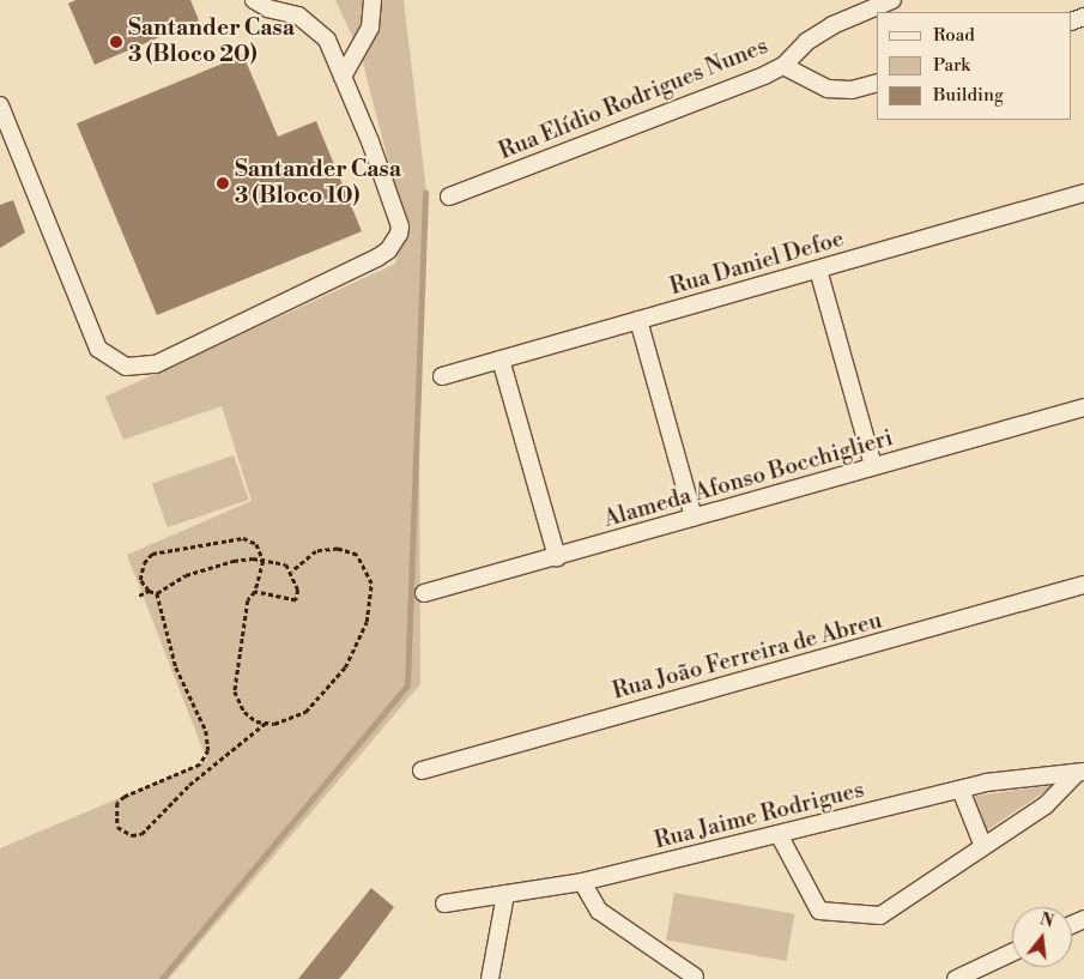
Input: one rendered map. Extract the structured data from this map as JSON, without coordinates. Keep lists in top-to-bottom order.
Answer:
{
  "streets": {
    "street": [
      "Rua Elídio Rodrigues Nunes",
      "Rua Daniel Defoe",
      "Alameda Afonso Bocchiglieri",
      "Rua João Ferreira de Abreu",
      "Rua Jaime Rodrigues"
    ]
  },
  "places": ["Santander Casa 3 (Bloco 20)", "Santander Casa 3 (Bloco 10)"],
  "legend": ["Road", "Park", "Building"],
  "north": "top"
}
